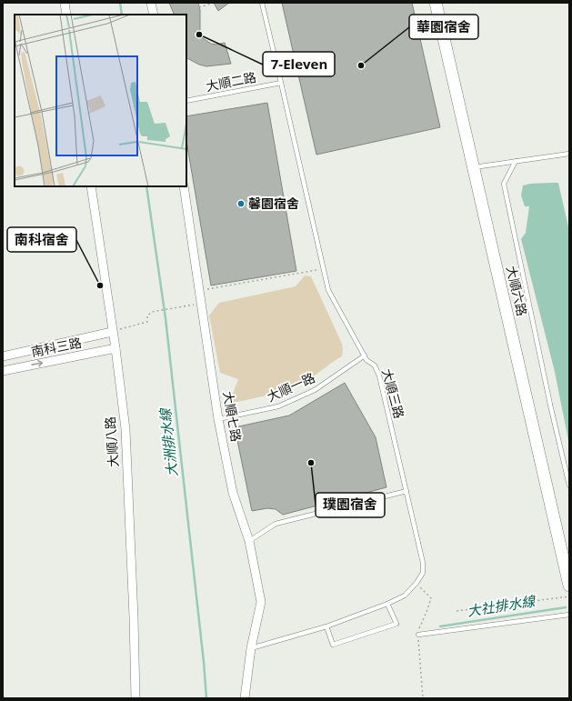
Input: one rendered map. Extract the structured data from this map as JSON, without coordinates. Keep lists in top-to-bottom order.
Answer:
{
  "streets": {
    "street": [
      "大順六路",
      "南科三路",
      "大順七路",
      "大順八路"
    ],
    "lane": ["大順二路", "大順一路", "大順三路"]
  },
  "crossings": [
    ["大順二路", "大順三路"],
    ["南科三路", "大順八路"],
    ["大順一路", "大順三路"],
    ["大順一路", "大順七路"],
    ["大順三路", "大順七路"]
  ],
  "water": ["大洲排水線", "大社排水線"],
  "places": [
    "7-Eleven",
    "華園宿舍",
    "馨園宿舍",
    "南科宿舍",
    "璞園宿舍"
  ]
}
